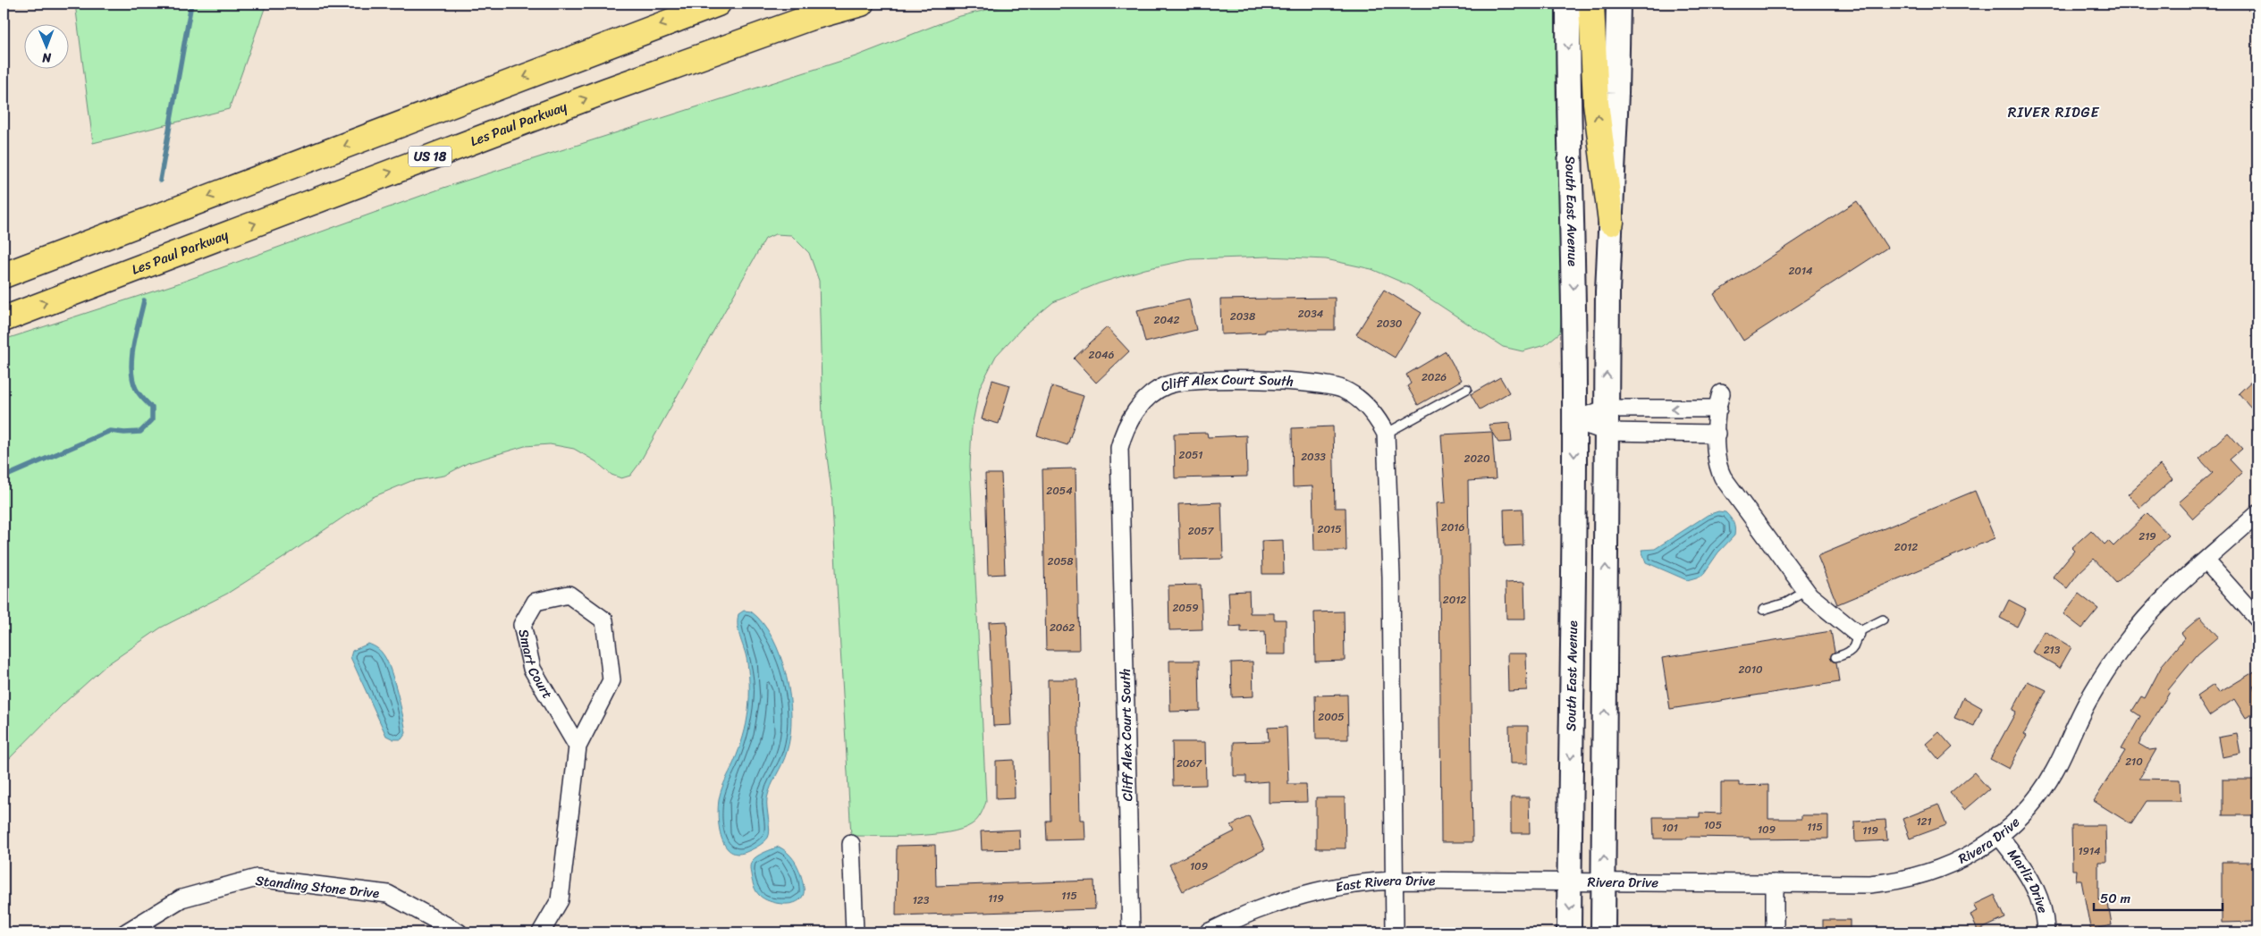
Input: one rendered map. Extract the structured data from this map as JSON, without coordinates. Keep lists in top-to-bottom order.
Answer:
{
  "streets": {
    "main road": ["Les Paul Parkway", "US 18", "South East Avenue"],
    "street": [
      "Cliff Alex Court South",
      "Smart Court",
      "Rivera Drive",
      "Marliz Drive",
      "East Rivera Drive",
      "Standing Stone Drive"
    ]
  },
  "crossings": [
    ["South East Avenue", "Rivera Drive"],
    ["South East Avenue", "East Rivera Drive"],
    ["Cliff Alex Court South", "East Rivera Drive"],
    ["Rivera Drive", "Marliz Drive"],
    ["Rivera Drive", "East Rivera Drive"]
  ],
  "districts": ["RIVER RIDGE"],
  "house_numbers": [
    "2014",
    "2034",
    "2038",
    "2042",
    "2030",
    "2046",
    "2026",
    "2051",
    "2033",
    "2020",
    "2054",
    "2016",
    "2015",
    "2057",
    "219",
    "2012",
    "2058",
    "2012",
    "2059",
    "2062",
    "213",
    "2010",
    "2005",
    "210",
    "2067",
    "121",
    "105",
    "115",
    "101",
    "109",
    "119",
    "1914",
    "109",
    "115",
    "119",
    "123"
  ],
  "scale_bar": "50 m",
  "north": "bottom"
}
